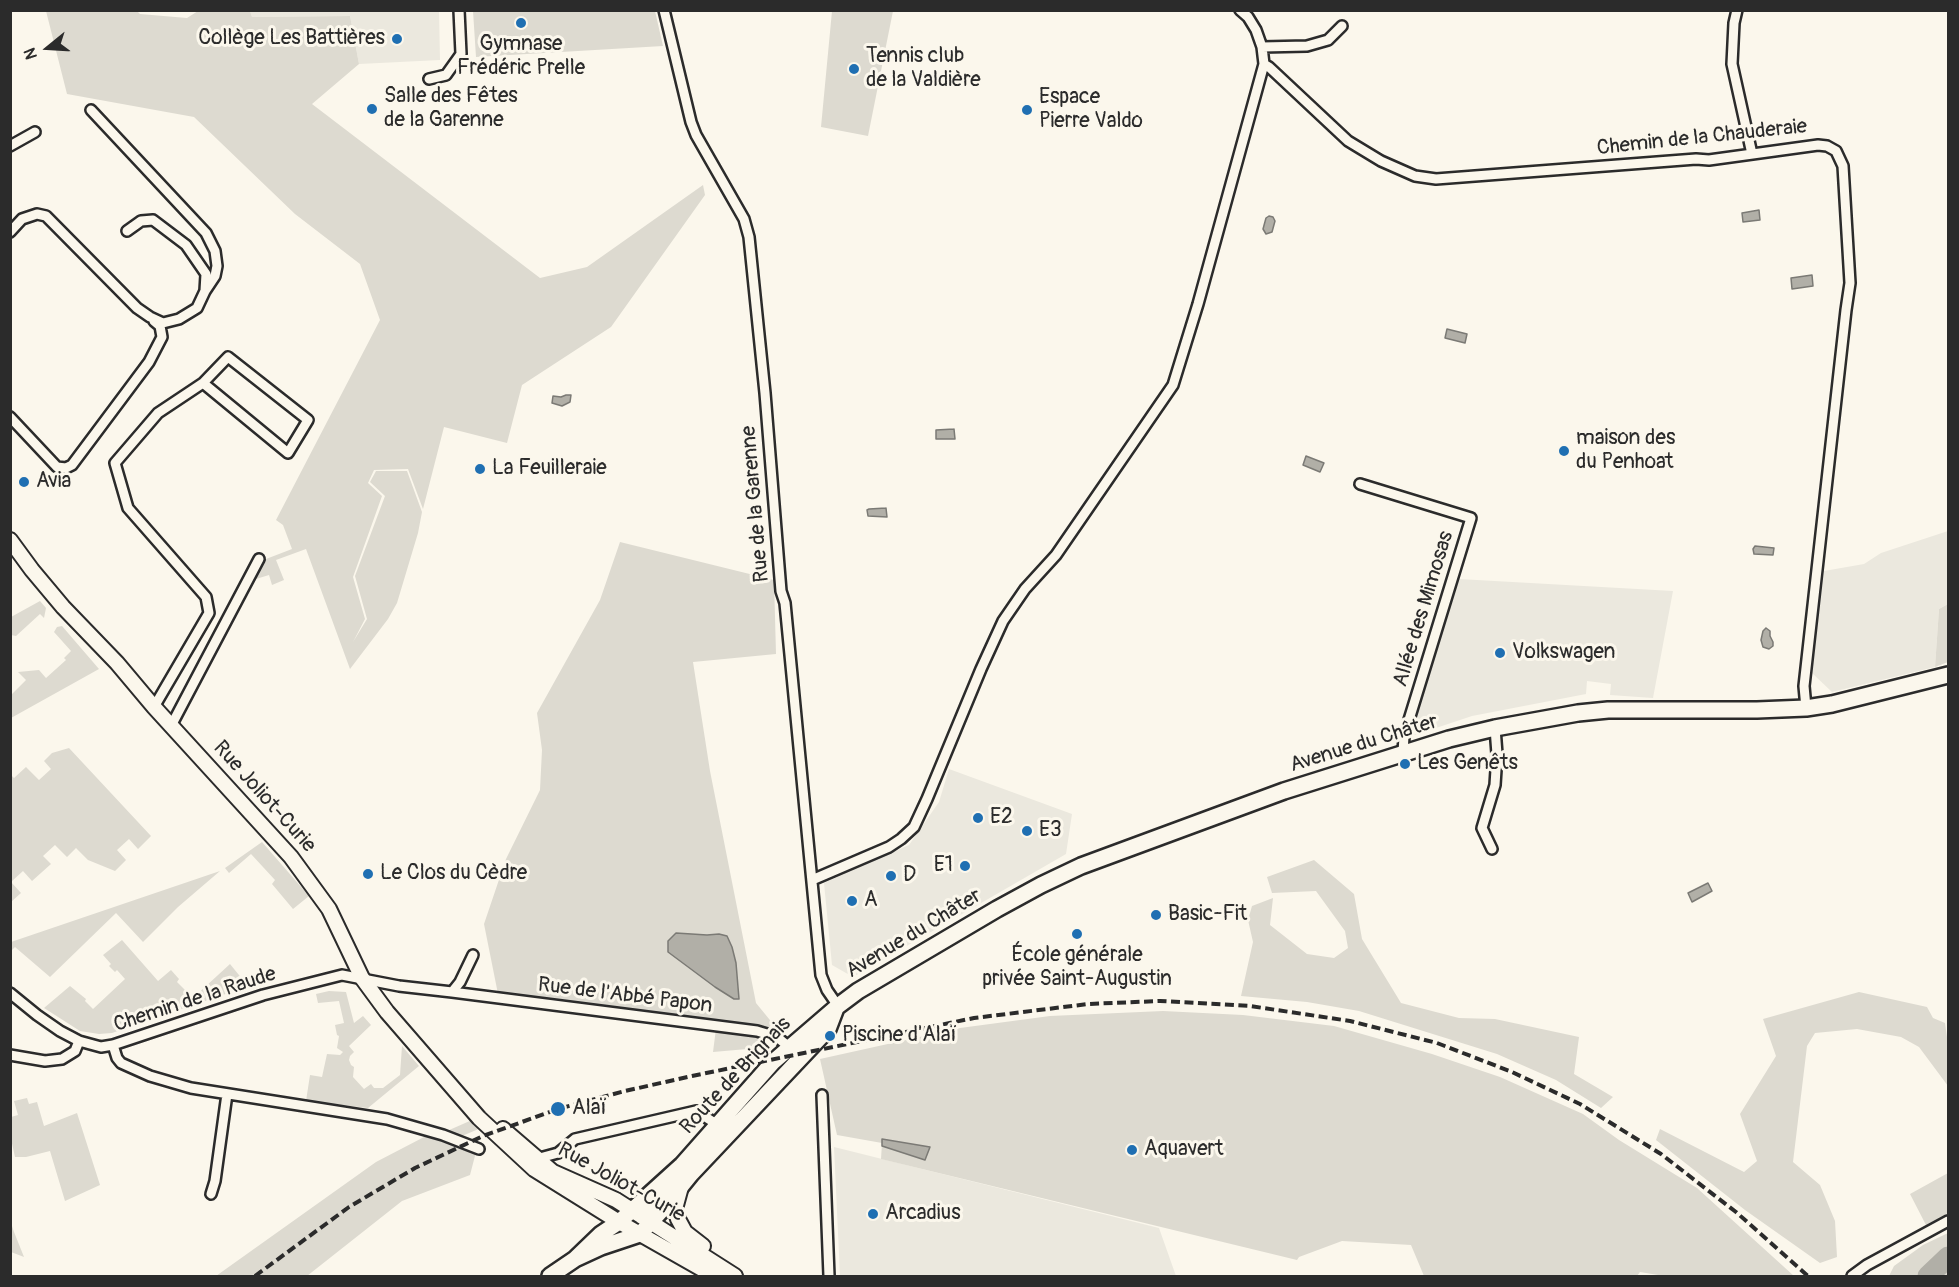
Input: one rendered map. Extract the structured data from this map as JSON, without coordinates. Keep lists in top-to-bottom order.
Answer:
{
  "streets": {
    "main road": ["Avenue du Châter", "Rue Joliot-Curie", "Route de Brignais"],
    "street": [
      "Chemin de la Chauderaie",
      "Rue de la Garenne",
      "Allée des Mimosas",
      "Rue de l'Abbé Papon",
      "Chemin de la Raude"
    ]
  },
  "crossings": [
    ["Chemin de la Chauderaie", "Avenue du Châter"],
    ["Rue de la Garenne", "Avenue du Châter"],
    ["Rue de la Garenne", "Route de Brignais"],
    ["Allée des Mimosas", "Avenue du Châter"],
    ["Avenue du Châter", "Route de Brignais"],
    ["Rue Joliot-Curie", "Rue de l'Abbé Papon"],
    ["Rue Joliot-Curie", "Chemin de la Raude"],
    ["Rue Joliot-Curie", "Route de Brignais"],
    ["Rue de l'Abbé Papon", "Chemin de la Raude"],
    ["Rue de l'Abbé Papon", "Route de Brignais"]
  ],
  "places": [
    "Gymnase Frédéric Prelle",
    "Collège Les Battières",
    "Tennis club de la Valdière",
    "Salle des Fêtes de la Garenne",
    "Espace Pierre Valdo",
    "maison des du Penhoat",
    "La Feuilleraie",
    "Avia",
    "Volkswagen",
    "Les Genêts",
    "E2",
    "E3",
    "E1",
    "Le Clos du Cèdre",
    "D",
    "A",
    "Basic-Fit",
    "École générale privée Saint-Augustin",
    "Piscine d'Alaï",
    "Alaï",
    "Aquavert",
    "Arcadius"
  ],
  "north": "left"
}
